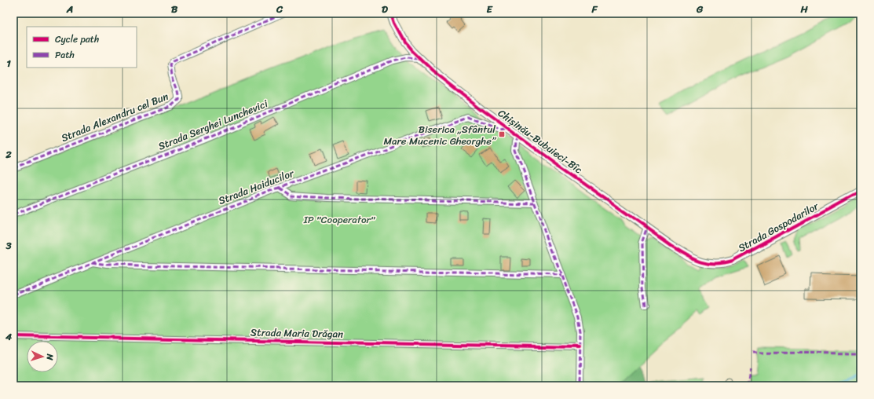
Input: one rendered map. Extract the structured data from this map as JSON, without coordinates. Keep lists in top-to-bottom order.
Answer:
{
  "streets": {
    "street": [
      "Strada Alexandru cel Bun",
      "Strada Serghei Lunchevici",
      "Chișinău-Bubuieci-Bîc",
      "Strada Haiducilor",
      "Strada Gospodarilor",
      "Strada Maria Drăgan"
    ]
  },
  "crossings": [
    ["Strada Serghei Lunchevici", "Chișinău-Bubuieci-Bîc"],
    ["Chișinău-Bubuieci-Bîc", "Strada Haiducilor"],
    ["Chișinău-Bubuieci-Bîc", "Strada Gospodarilor"]
  ],
  "parks": ["IP \"Cooperator\""],
  "places": {
    "transit": ["Biserica „Sfântul Mare Mucenic Gheorghe”"]
  },
  "legend": ["Cycle path", "Path"],
  "north": "right",
  "grid": {
    "columns": [
      "A",
      "B",
      "C",
      "D",
      "E",
      "F",
      "G",
      "H"
    ],
    "rows": [
      "1",
      "2",
      "3",
      "4"
    ]
  }
}
